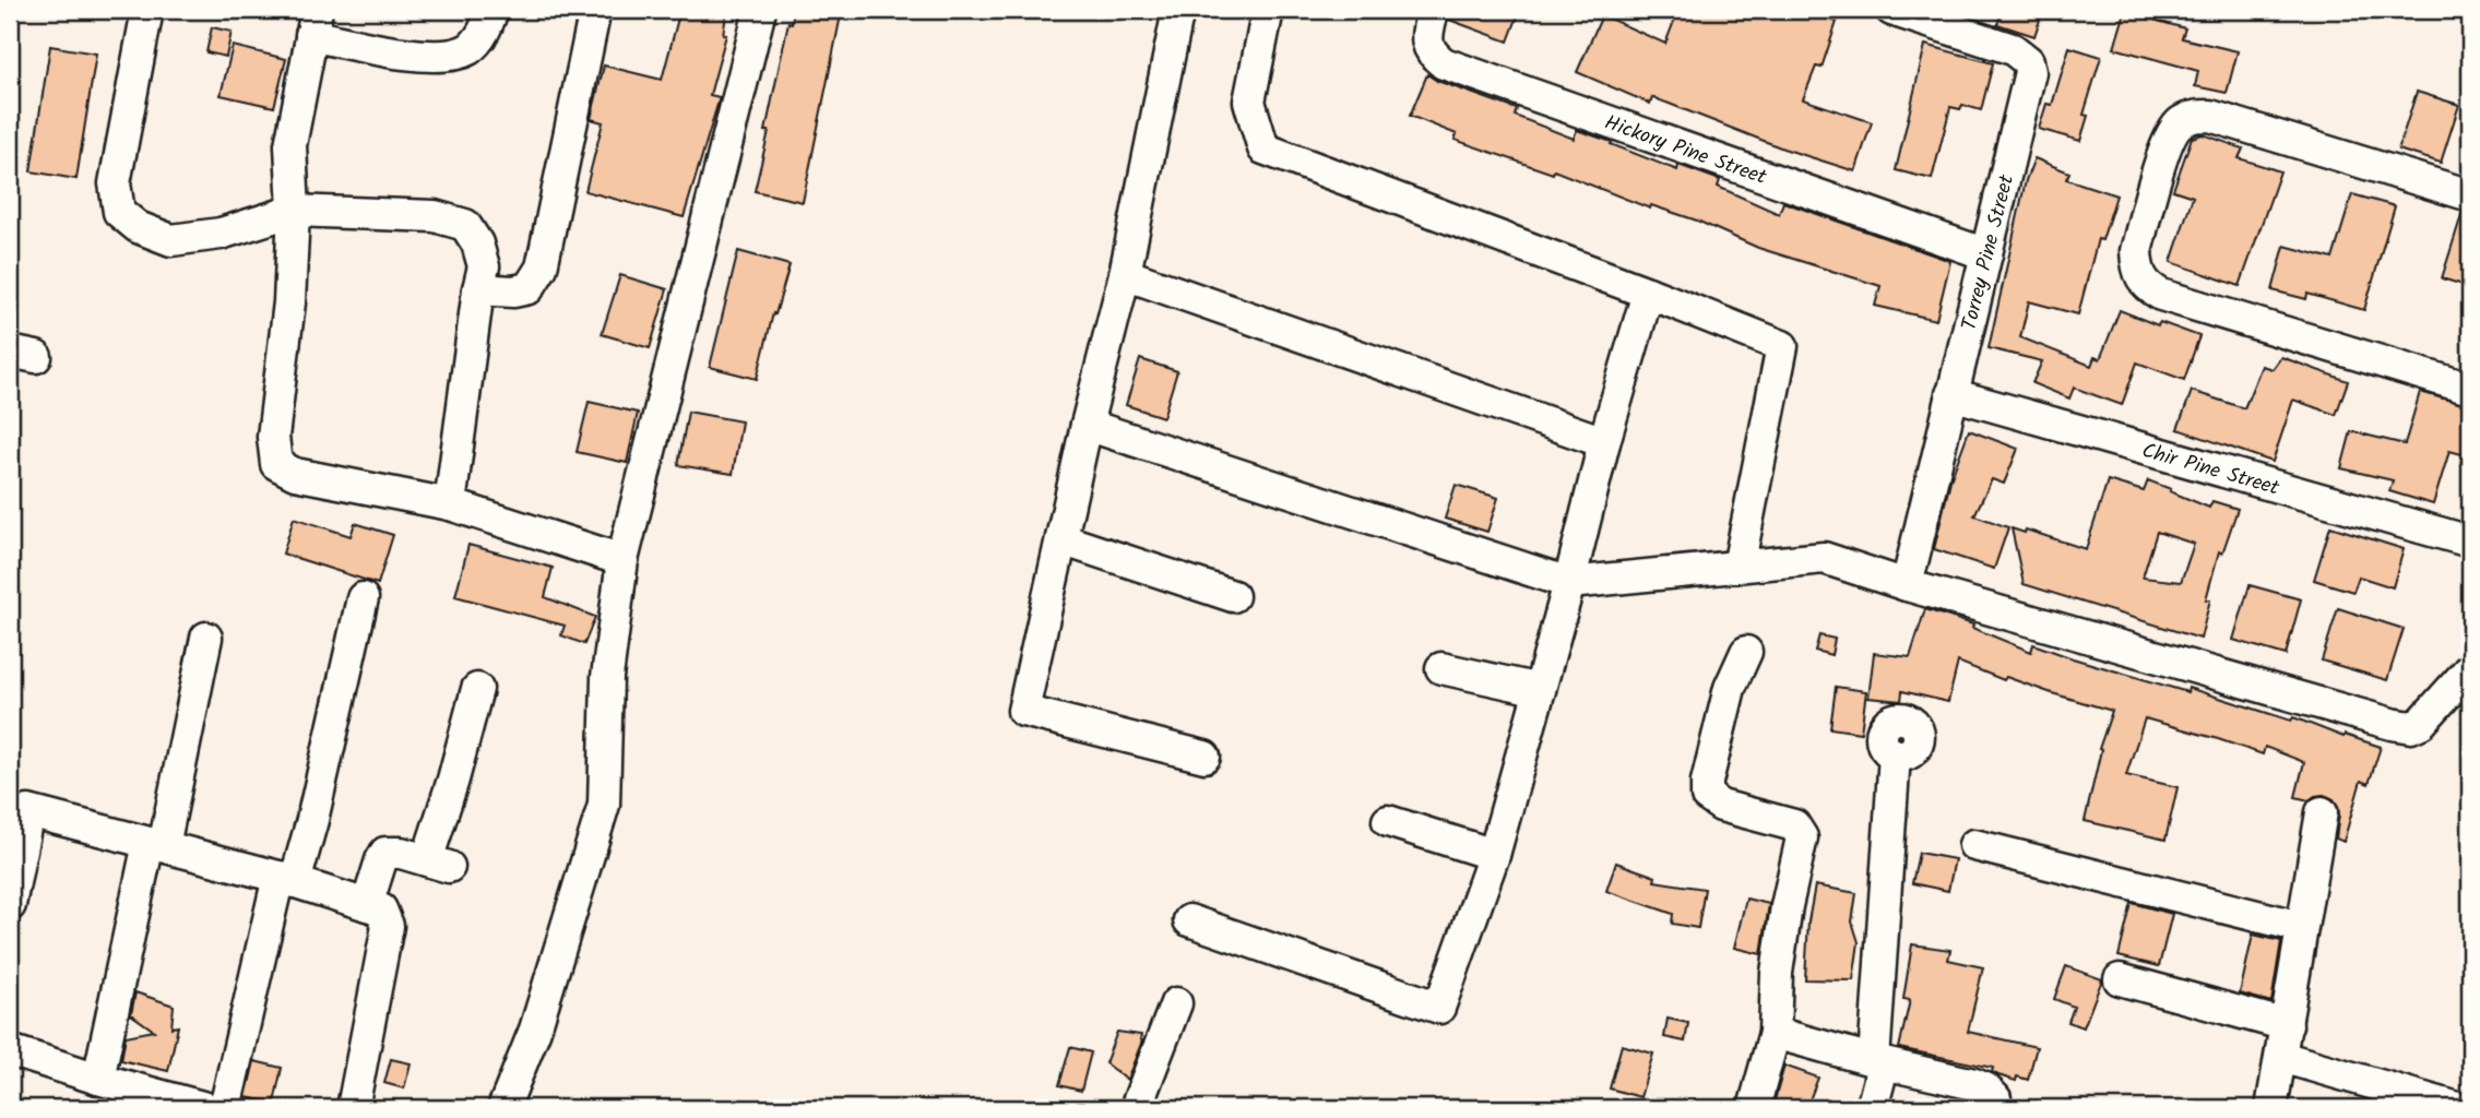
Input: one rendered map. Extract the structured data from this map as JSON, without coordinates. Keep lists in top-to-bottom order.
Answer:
{
  "streets": {
    "street": ["Hickory Pine Street", "Torrey Pine Street", "Chir Pine Street"]
  },
  "crossings": [
    ["Hickory Pine Street", "Torrey Pine Street"],
    ["Torrey Pine Street", "Chir Pine Street"]
  ]
}
